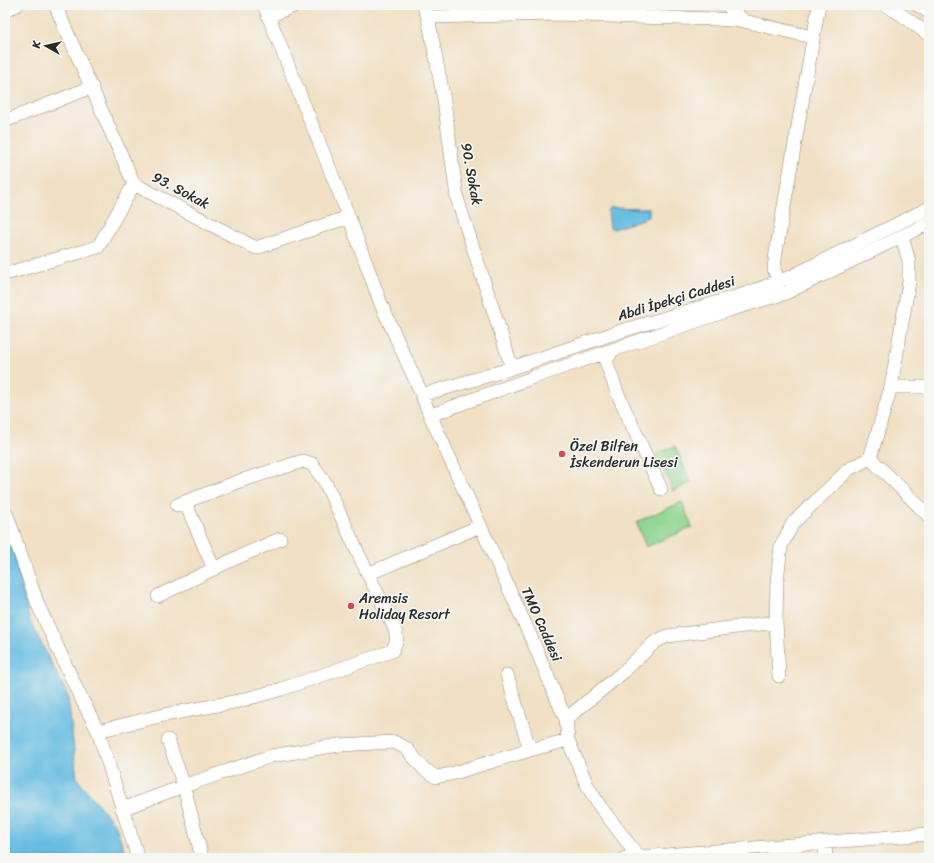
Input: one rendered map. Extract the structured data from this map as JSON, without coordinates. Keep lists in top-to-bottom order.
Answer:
{
  "streets": {
    "street": [
      "90. Sokak",
      "93. Sokak",
      "Abdi İpekçi Caddesi",
      "TMO Caddesi"
    ]
  },
  "crossings": [
    ["90. Sokak", "Abdi İpekçi Caddesi"],
    ["Abdi İpekçi Caddesi", "TMO Caddesi"]
  ],
  "places": ["Özel Bilfen İskenderun Lisesi", "Aremsis Holiday Resort"],
  "north": "left"
}
